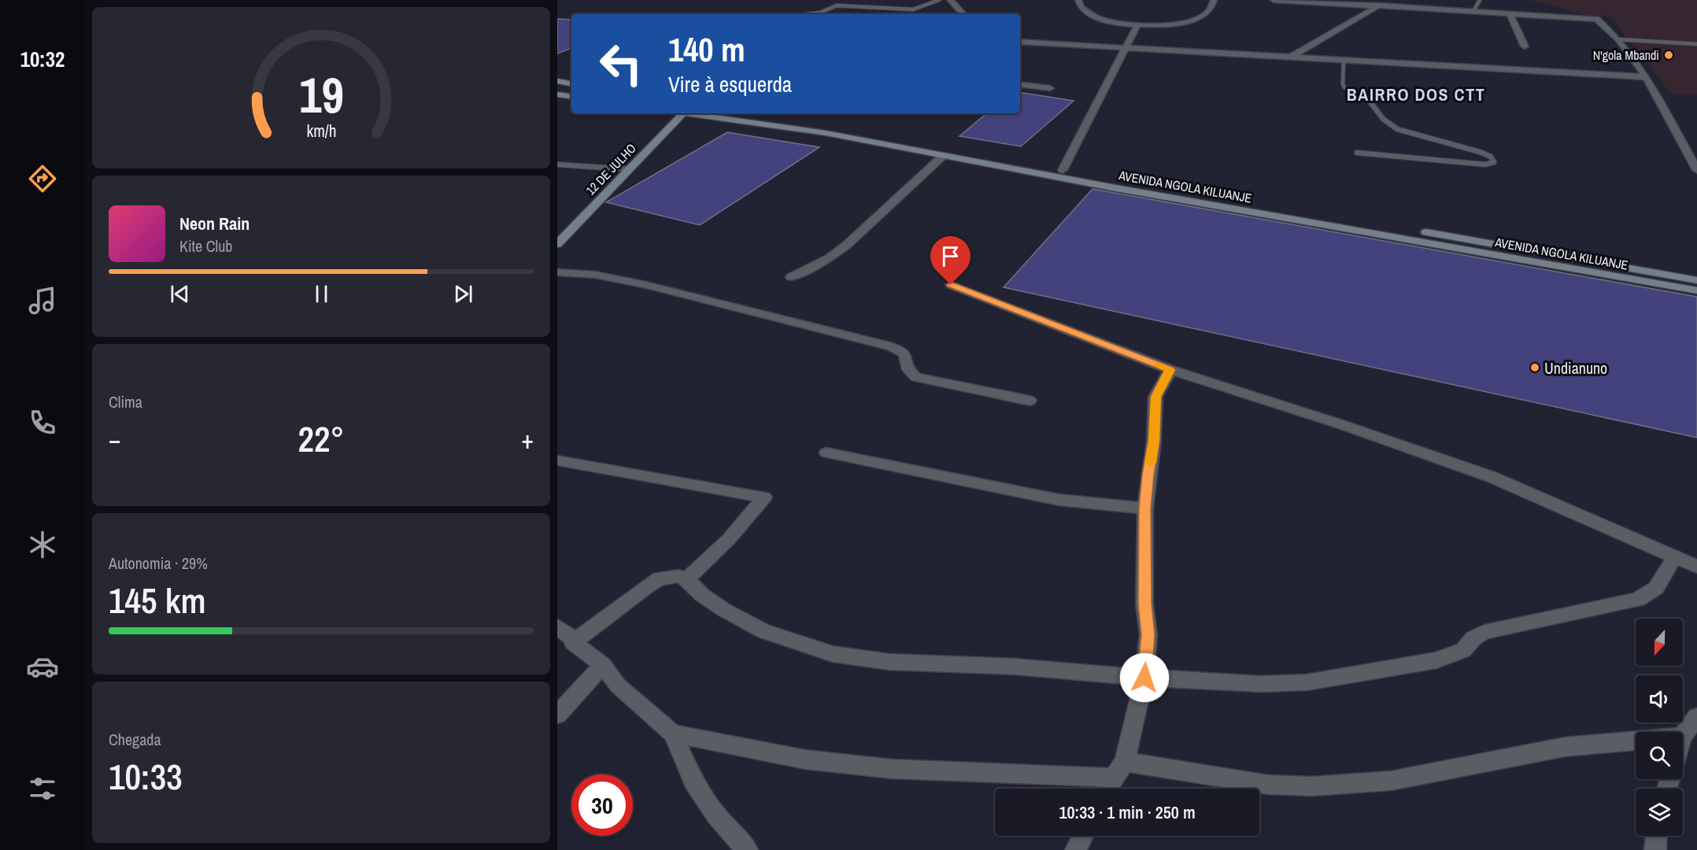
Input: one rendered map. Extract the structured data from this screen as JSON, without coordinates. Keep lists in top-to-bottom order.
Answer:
{
  "streets": {
    "main road": ["12 DE JULHO", "AVENIDA NGOLA KILUANJE"]
  },
  "crossings": [
    ["12 DE JULHO", "AVENIDA NGOLA KILUANJE"]
  ],
  "districts": ["BAIRRO DOS CTT"],
  "places": ["N'gola Mbandi", "Undianuno"],
  "north": "bottom",
  "page": {
    "tabs": "10:32",
    "turn": ["140 m", "Vire à esquerda"],
    "song": ["Neon Rain", "Kite Club"],
    "tile": [
      "Clima",
      ["Autonomia · 29%", "145 km"],
      ["Chegada", "10:33"]
    ],
    "heat": ["−", "22°", "+"],
    "limit": "30",
    "trip": "10:33 · 1 min · 250 m",
    "gauge": ["19", "km/h"]
  }
}
